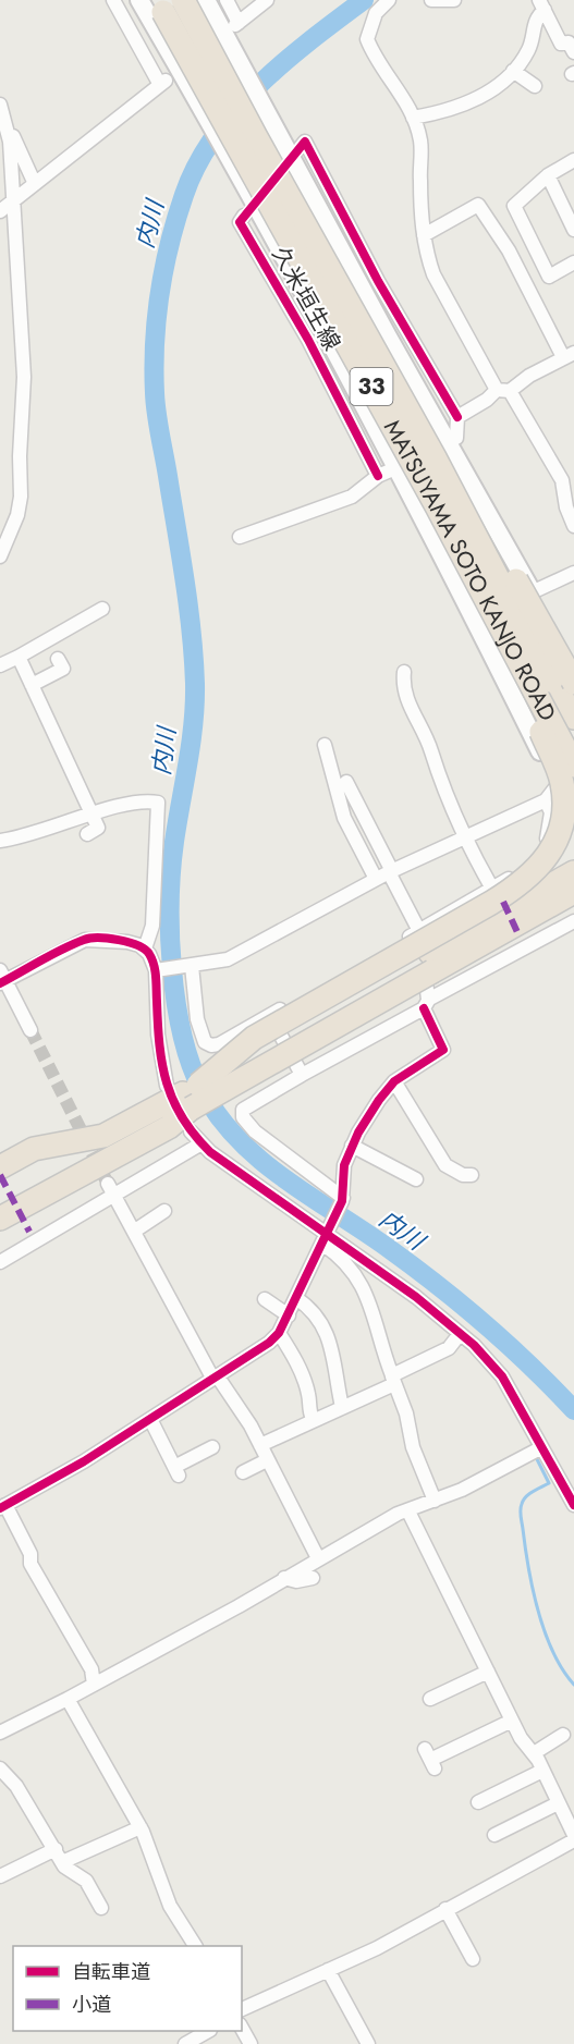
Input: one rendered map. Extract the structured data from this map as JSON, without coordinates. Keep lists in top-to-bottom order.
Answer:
{
  "streets": {
    "highway": ["33", "MATSUYAMA SOTO KANJO ROAD"],
    "main road": ["久米垣生線"]
  },
  "crossings": [
    ["33", "MATSUYAMA SOTO KANJO ROAD"]
  ],
  "water": ["内川"],
  "legend": ["自転車道", "小道"]
}
